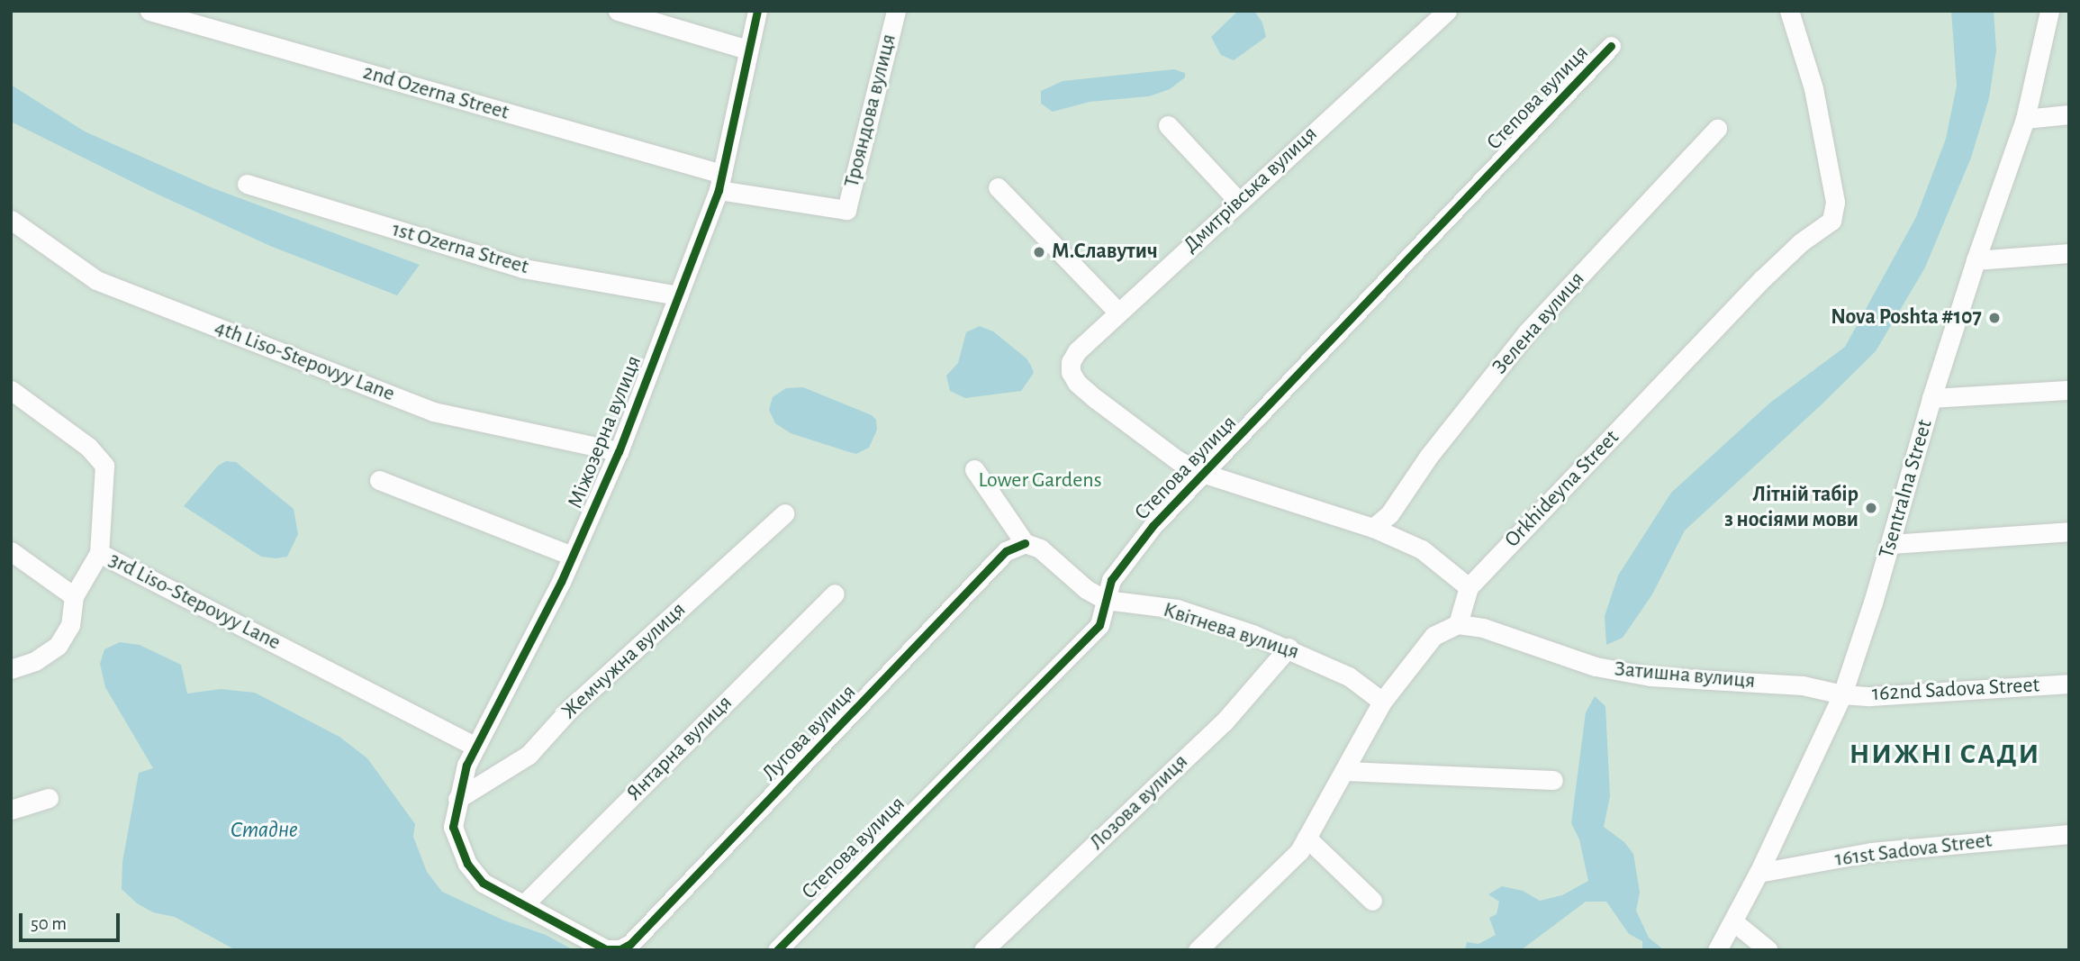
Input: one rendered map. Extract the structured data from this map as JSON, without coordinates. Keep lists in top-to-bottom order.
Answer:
{
  "streets": {
    "street": [
      "2nd Ozerna Street",
      "Степова вулиця",
      "Трояндова вулиця",
      "Дмитрівська вулиця",
      "1st Ozerna Street",
      "Зелена вулиця",
      "4th Liso-Stepovyy Lane",
      "Міжозерна вулиця",
      "Orkhideyna Street",
      "Tsentralna Street",
      "3rd Liso-Stepovyy Lane",
      "Квітнева вулиця",
      "Жемчужна вулиця",
      "Затишна вулиця",
      "162nd Sadova Street",
      "Лугова вулиця",
      "Янтарна вулиця",
      "Лозова вулиця",
      "161st Sadova Street"
    ]
  },
  "crossings": [
    ["2nd Ozerna Street", "Трояндова вулиця"],
    ["2nd Ozerna Street", "Міжозерна вулиця"],
    ["Степова вулиця", "Дмитрівська вулиця"],
    ["Степова вулиця", "Квітнева вулиця"],
    ["Дмитрівська вулиця", "Зелена вулиця"],
    ["Дмитрівська вулиця", "Orkhideyna Street"],
    ["1st Ozerna Street", "Міжозерна вулиця"],
    ["4th Liso-Stepovyy Lane", "Міжозерна вулиця"],
    ["Міжозерна вулиця", "3rd Liso-Stepovyy Lane"],
    ["Міжозерна вулиця", "Жемчужна вулиця"],
    ["Міжозерна вулиця", "Янтарна вулиця"],
    ["Orkhideyna Street", "Затишна вулиця"],
    ["Tsentralna Street", "Затишна вулиця"],
    ["Tsentralna Street", "162nd Sadova Street"],
    ["Tsentralna Street", "161st Sadova Street"],
    ["Квітнева вулиця", "Лугова вулиця"],
    ["Квітнева вулиця", "Лозова вулиця"],
    ["Затишна вулиця", "162nd Sadova Street"]
  ],
  "districts": ["НИЖНІ САДИ"],
  "water": ["Стадне"],
  "parks": ["Lower Gardens"],
  "places": ["М.Славутич", "Nova Poshta #107", "Літній табір з носіями мови"],
  "scale_bar": "50 m"
}
